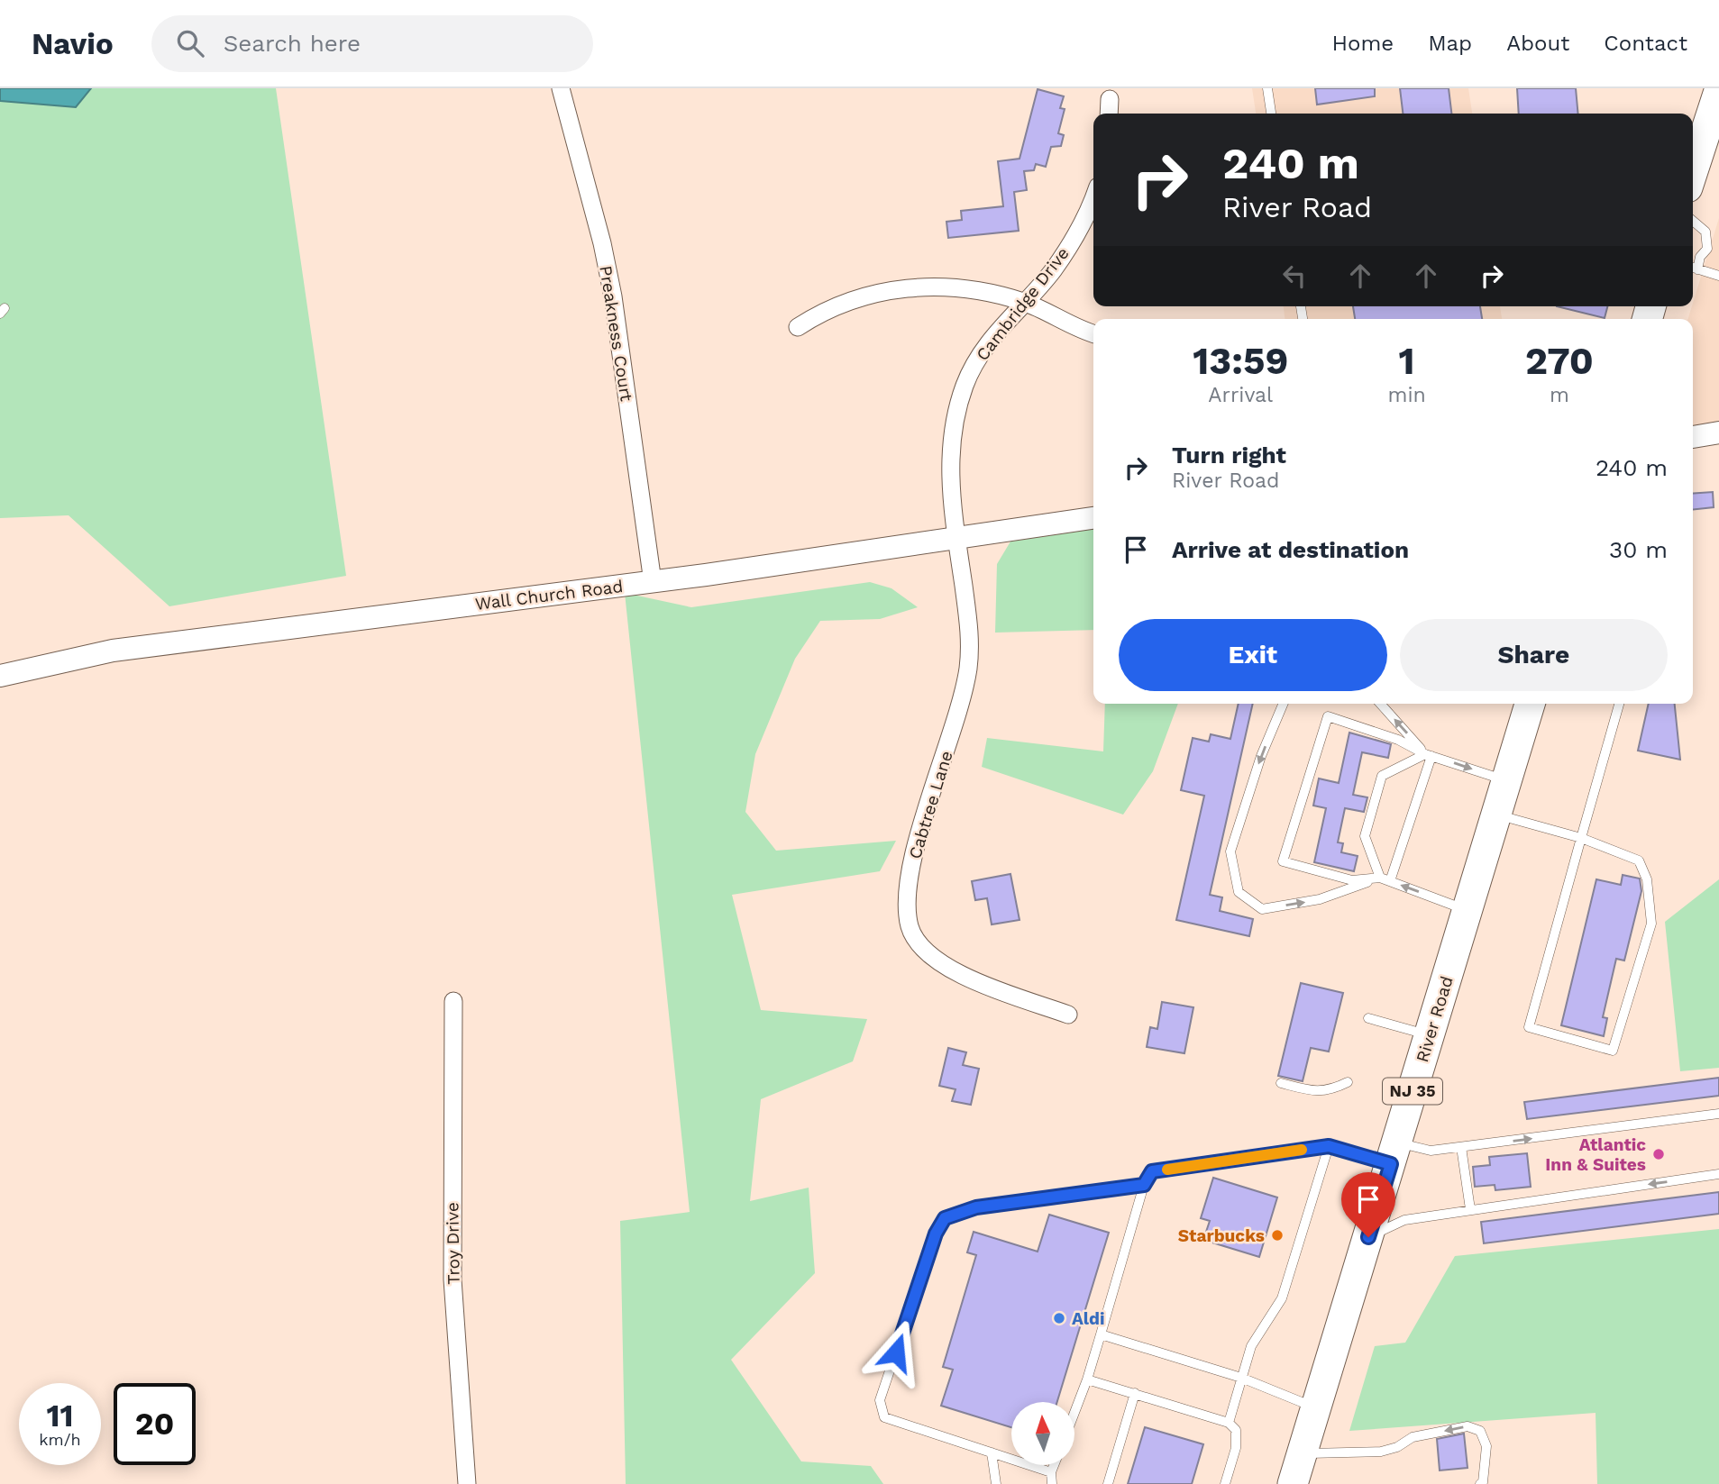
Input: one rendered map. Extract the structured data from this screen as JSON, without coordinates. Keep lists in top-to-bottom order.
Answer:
{
  "streets": {
    "highway": ["River Road", "NJ 35"],
    "street": [
      "Cambridge Drive",
      "Preakness Court",
      "Wall Church Road",
      "Cabtree Lane",
      "Troy Drive"
    ]
  },
  "crossings": [
    ["Cambridge Drive", "Wall Church Road"],
    ["Cambridge Drive", "Cabtree Lane"],
    ["Preakness Court", "Wall Church Road"],
    ["Wall Church Road", "Cabtree Lane"]
  ],
  "places": ["Atlantic Inn & Suites", "Starbucks", "Aldi"],
  "north": "top",
  "page": {
    "header": "Navio",
    "search": "Search here",
    "nav": [
      "Home",
      "Map",
      "About",
      "Contact"
    ],
    "turn": ["240 m", "River Road"],
    "eta": [
      "13:59",
      "Arrival",
      "1",
      "min",
      "270",
      "m"
    ],
    "list": [
      {
        "name": "Turn right",
        "note": "River Road",
        "value": "240 m"
      },
      {
        "name": "Arrive at destination",
        "value": "30 m"
      }
    ],
    "buttons": ["Exit", "Share"],
    "speed": "11 km/h",
    "limit": "20"
  }
}
